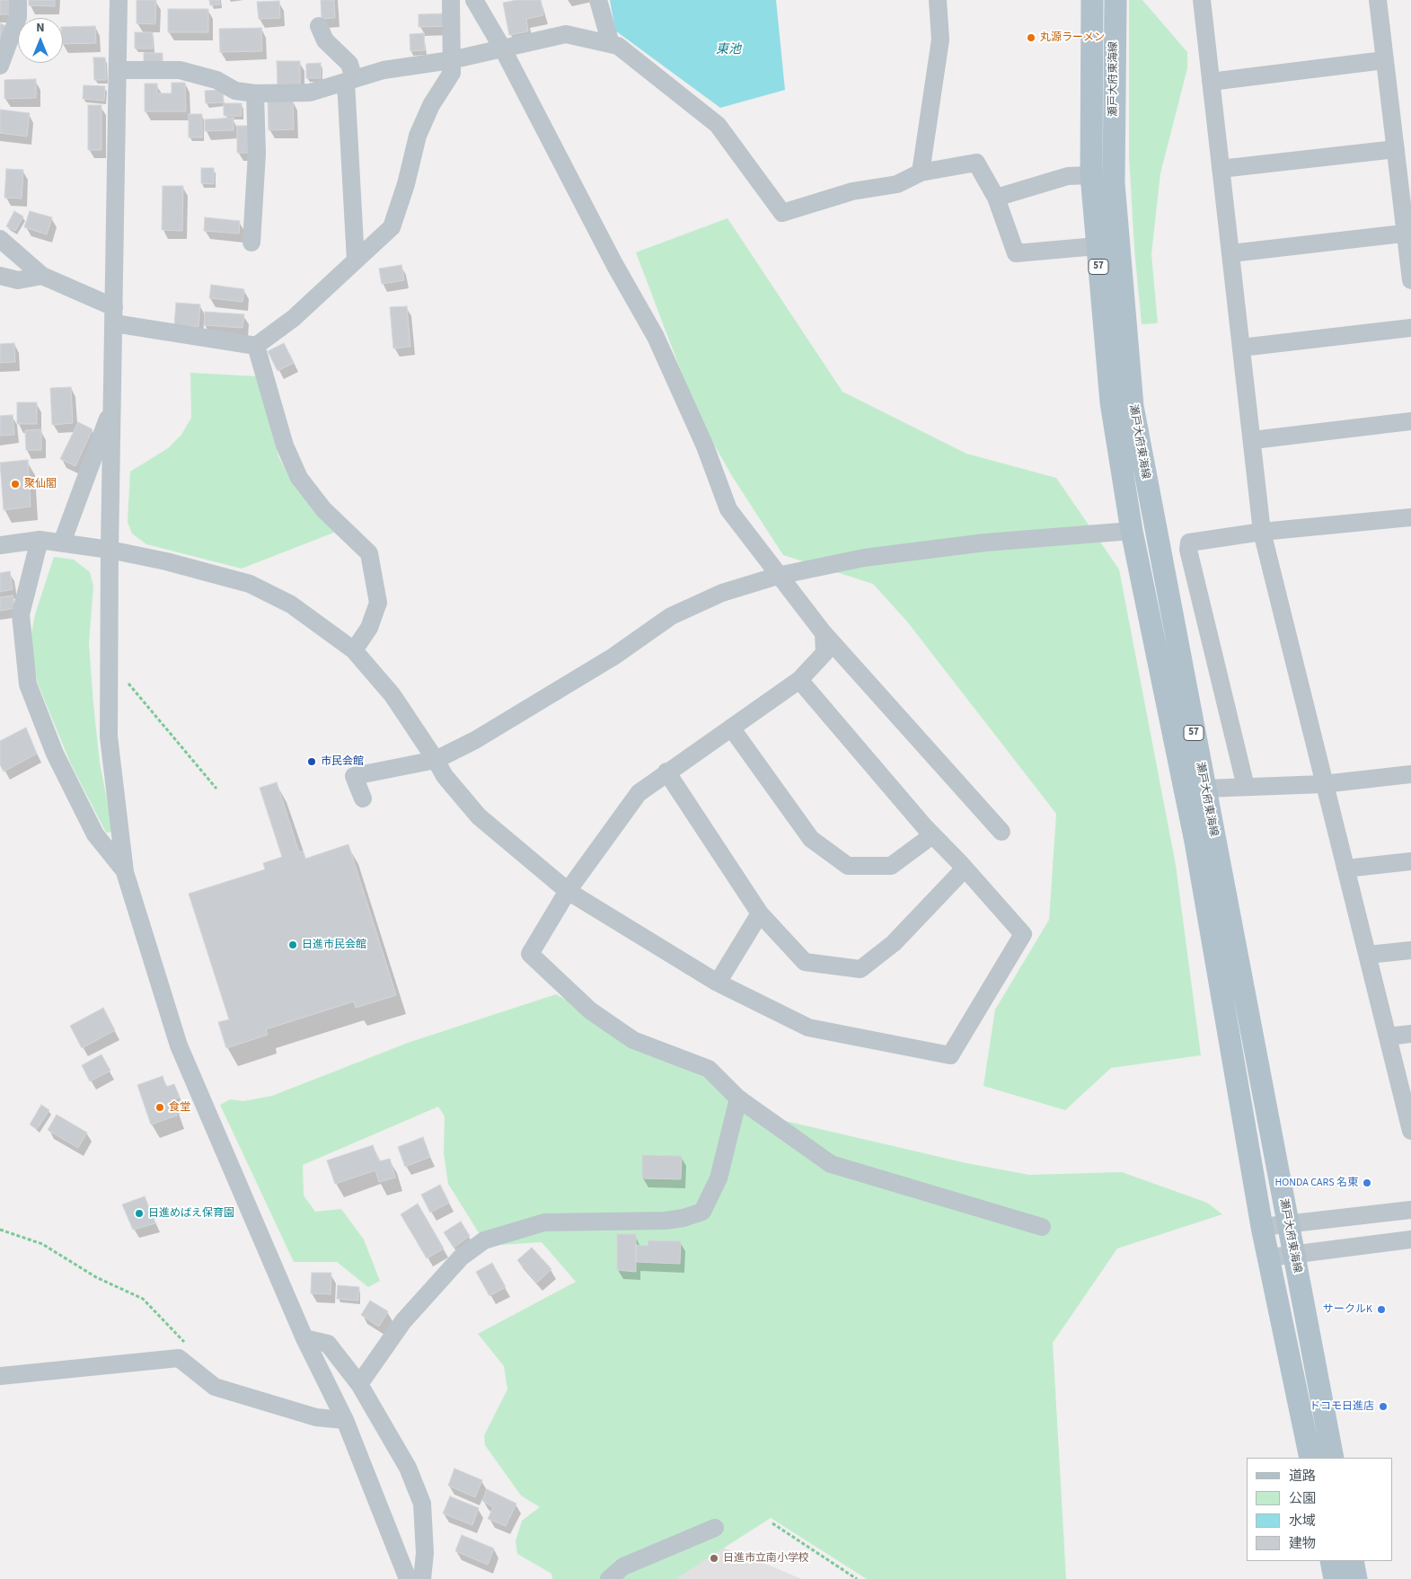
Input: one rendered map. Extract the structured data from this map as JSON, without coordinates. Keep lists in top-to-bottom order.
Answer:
{
  "streets": {
    "main road": ["瀬戸大府東海線", "57"]
  },
  "water": ["東池"],
  "places": [
    "丸源ラーメン",
    "聚仙閣",
    "市民会館",
    "日進市民会館",
    "食堂",
    "HONDA CARS 名東",
    "日進めばえ保育園",
    "サークルK",
    "ドコモ日進店",
    "日進市立南小学校"
  ],
  "legend": [
    "道路",
    "公園",
    "水域",
    "建物"
  ],
  "north": "top"
}
